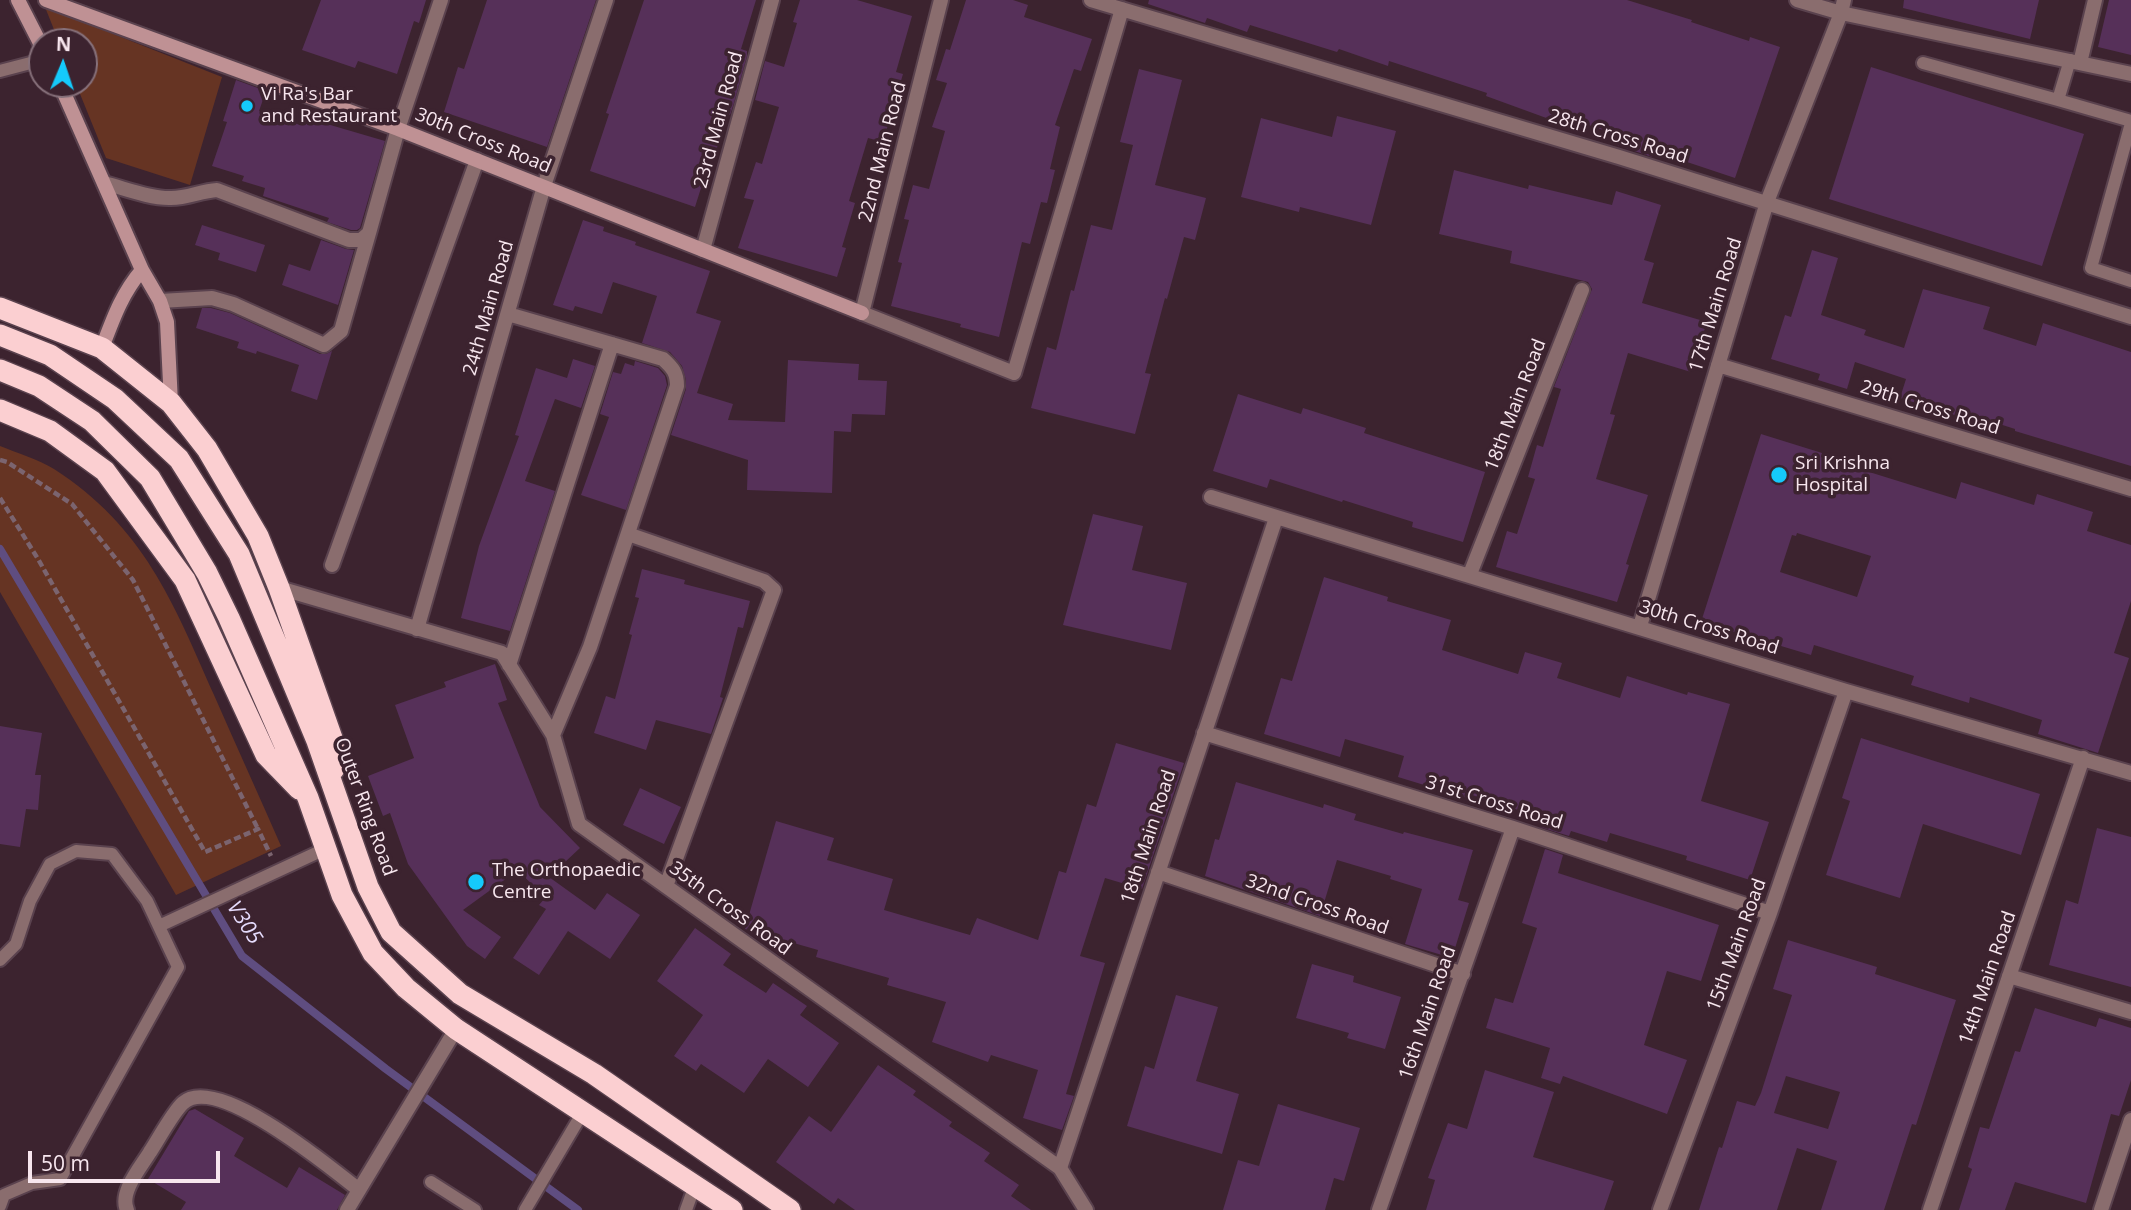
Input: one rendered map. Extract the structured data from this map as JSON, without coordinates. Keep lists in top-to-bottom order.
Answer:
{
  "streets": {
    "highway": ["Outer Ring Road"],
    "street": [
      "23rd Main Road",
      "28th Cross Road",
      "30th Cross Road",
      "22nd Main Road",
      "17th Main Road",
      "24th Main Road",
      "18th Main Road",
      "29th Cross Road",
      "31st Cross Road",
      "32nd Cross Road",
      "35th Cross Road",
      "15th Main Road",
      "14th Main Road",
      "16th Main Road"
    ]
  },
  "crossings": [
    ["23rd Main Road", "30th Cross Road"],
    ["28th Cross Road", "17th Main Road"],
    ["30th Cross Road", "22nd Main Road"],
    ["30th Cross Road", "17th Main Road"],
    ["30th Cross Road", "24th Main Road"],
    ["30th Cross Road", "18th Main Road"],
    ["30th Cross Road", "15th Main Road"],
    ["30th Cross Road", "14th Main Road"],
    ["17th Main Road", "29th Cross Road"],
    ["24th Main Road", "35th Cross Road"],
    ["18th Main Road", "31st Cross Road"],
    ["18th Main Road", "32nd Cross Road"],
    ["18th Main Road", "35th Cross Road"],
    ["31st Cross Road", "15th Main Road"],
    ["31st Cross Road", "16th Main Road"],
    ["32nd Cross Road", "16th Main Road"]
  ],
  "water": ["V305"],
  "places": ["Vi Ra's Bar and Restaurant", "Sri Krishna Hospital", "The Orthopaedic Centre"],
  "scale_bar": "50 m",
  "north": "top"
}
